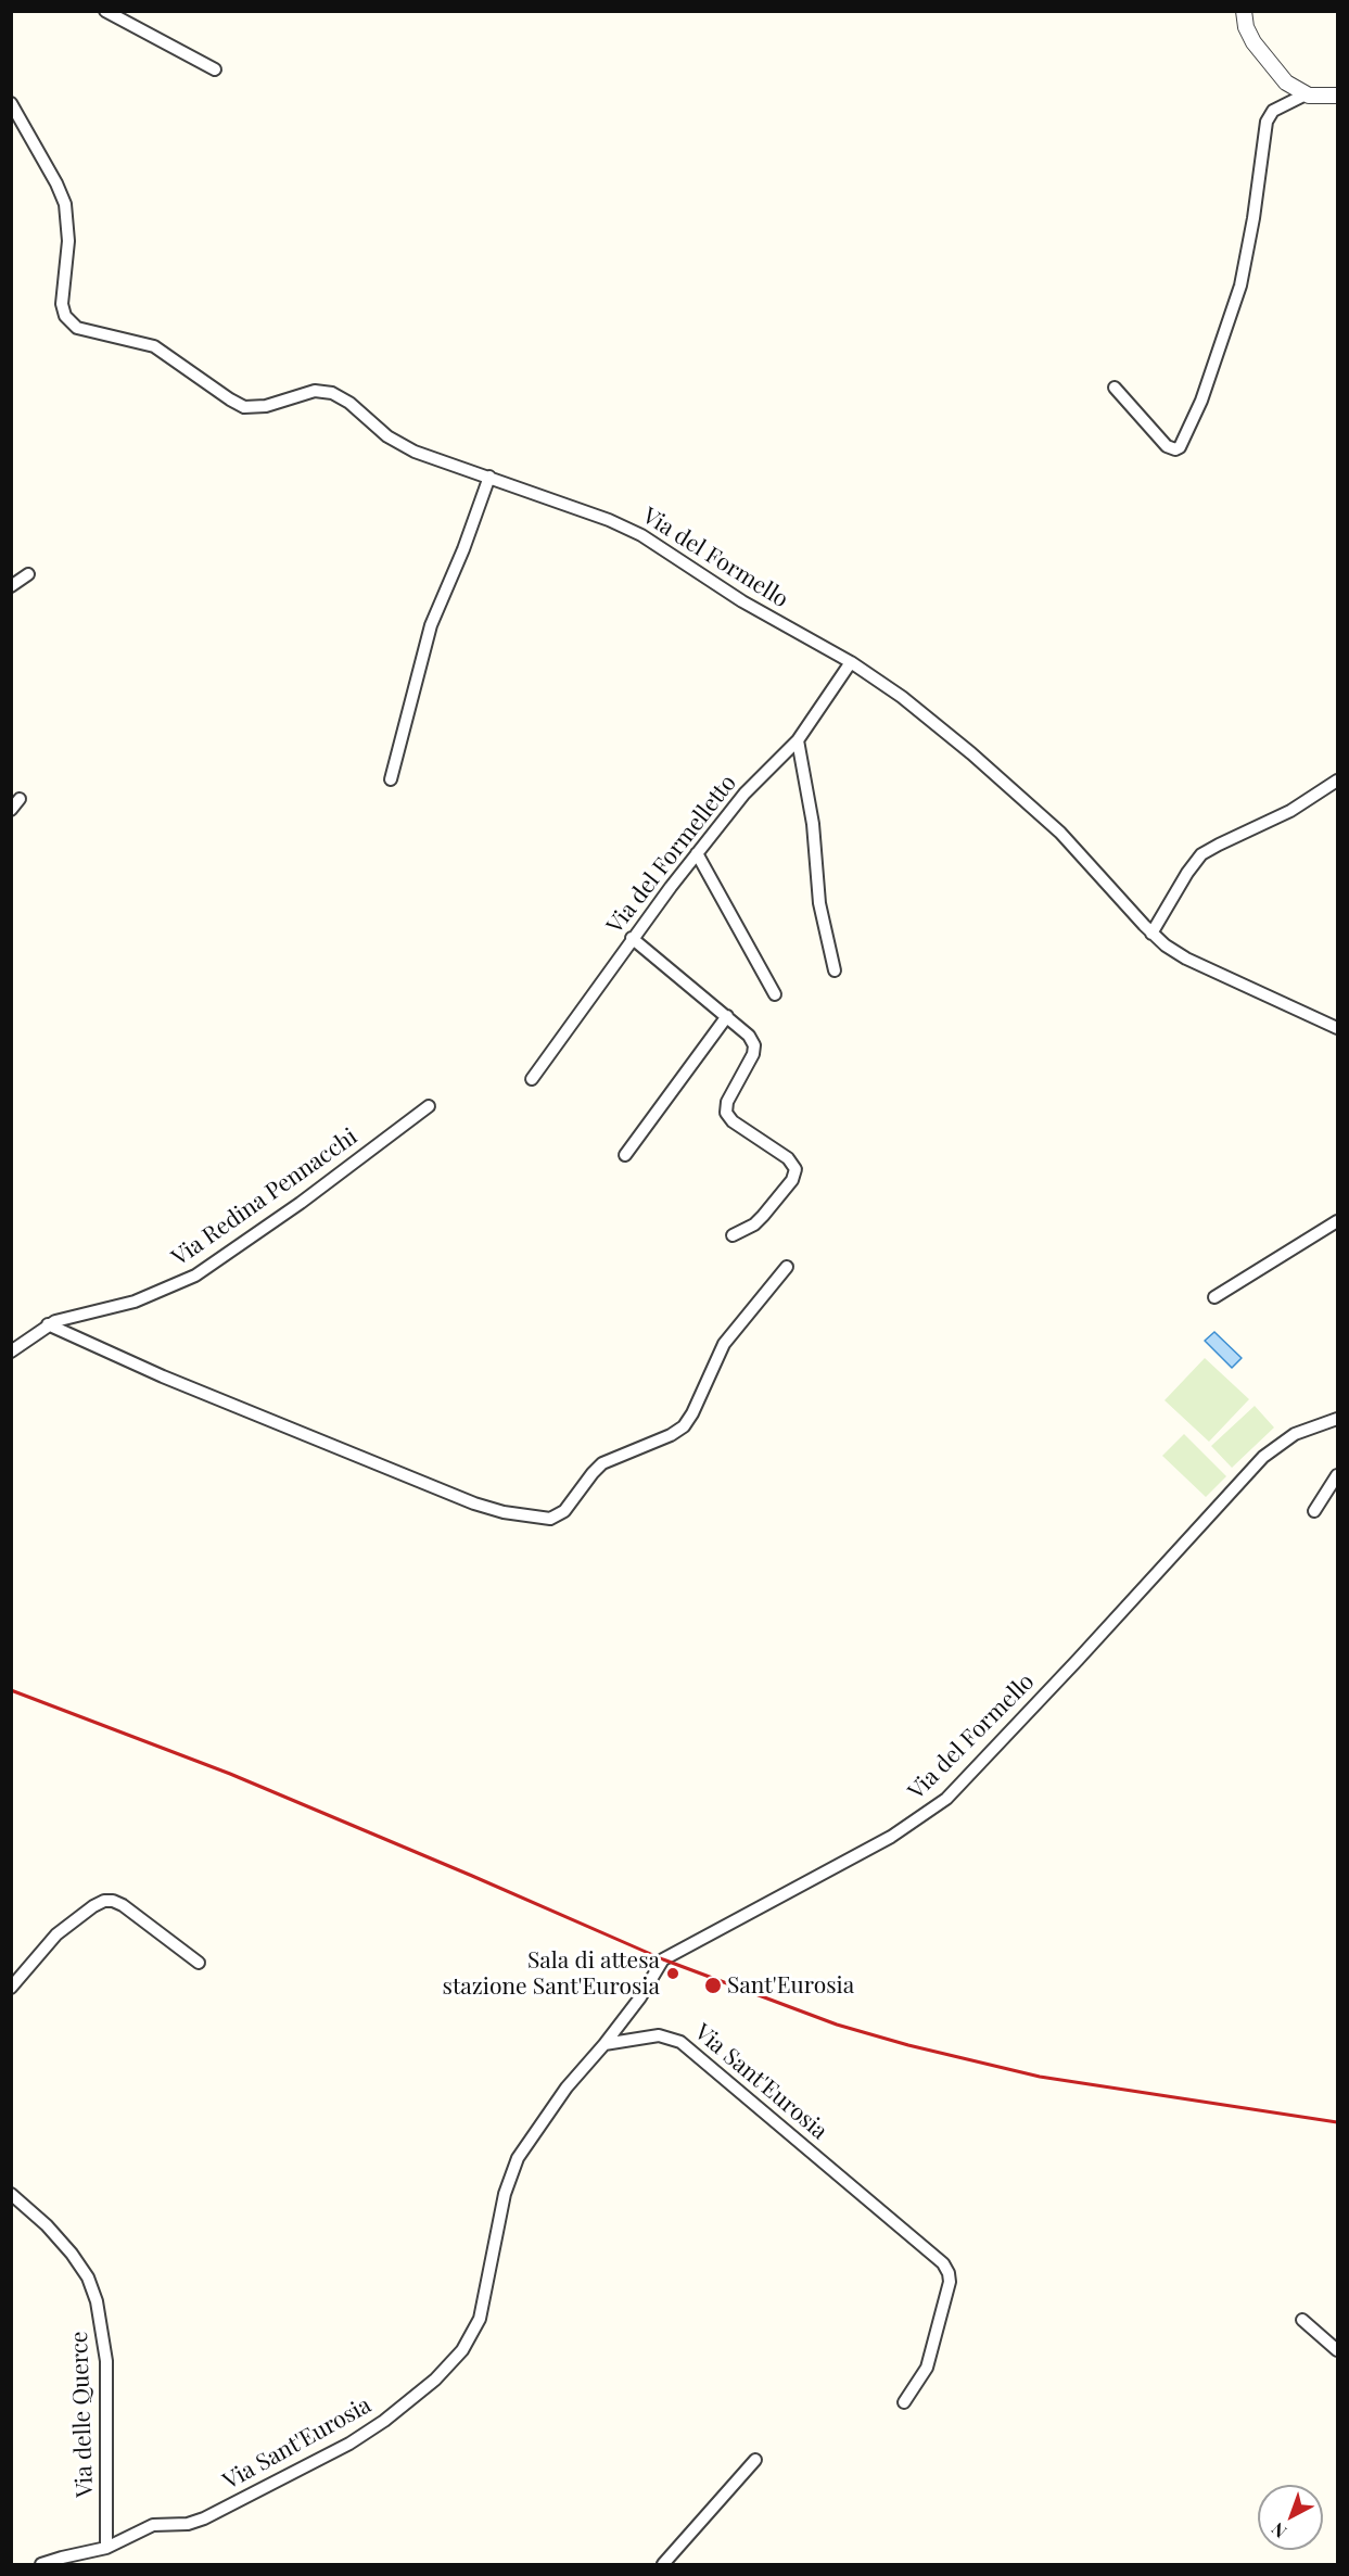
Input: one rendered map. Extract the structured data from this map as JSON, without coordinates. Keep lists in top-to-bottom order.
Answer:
{
  "streets": {
    "street": [
      "Via del Formello",
      "Via del Formelletto",
      "Via Redina Pennacchi",
      "Via Sant'Eurosia",
      "Via delle Querce"
    ]
  },
  "crossings": [
    ["Via del Formello", "Via del Formelletto"],
    ["Via del Formello", "Via Sant'Eurosia"],
    ["Via Sant'Eurosia", "Via delle Querce"]
  ],
  "places": ["Sala di attesa stazione Sant'Eurosia", "Sant'Eurosia"],
  "north": "bottom left"
}
